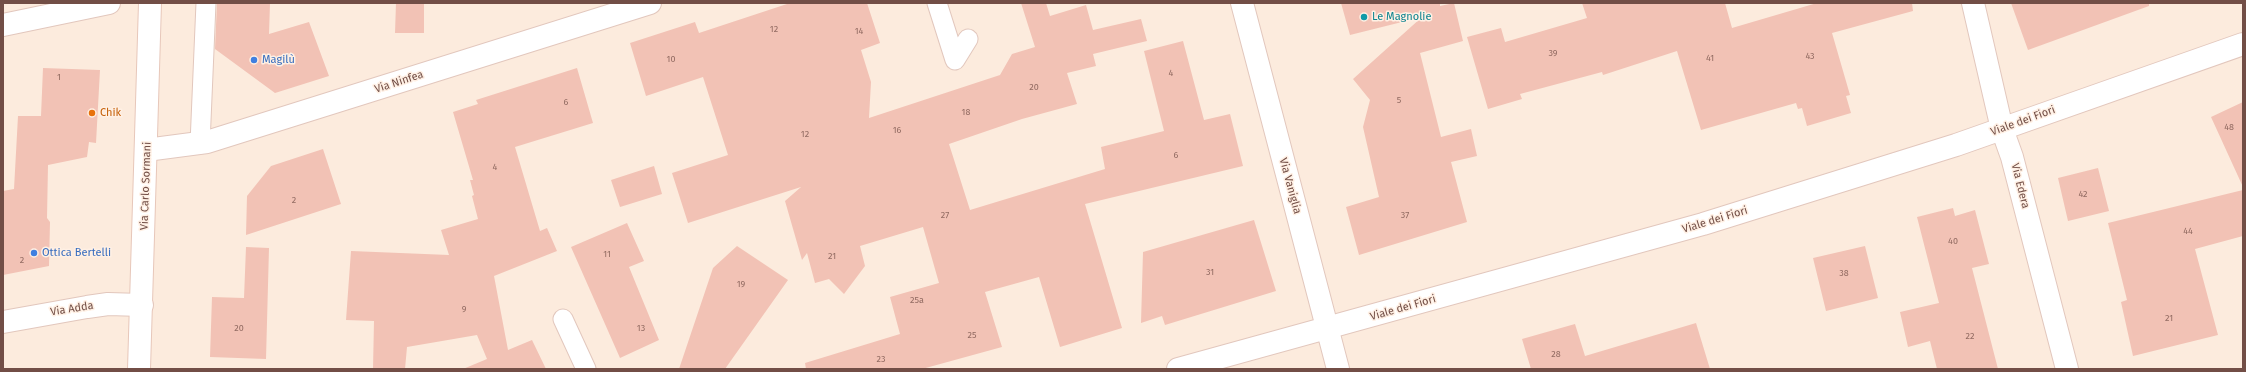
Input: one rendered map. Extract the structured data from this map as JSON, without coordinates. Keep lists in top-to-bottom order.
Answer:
{
  "streets": {
    "street": [
      "Via Ninfea",
      "Viale dei Fiori",
      "Via Carlo Sormani",
      "Via Vaniglia",
      "Via Edera",
      "Via Adda"
    ]
  },
  "crossings": [
    ["Via Ninfea", "Via Carlo Sormani"],
    ["Viale dei Fiori", "Via Vaniglia"],
    ["Viale dei Fiori", "Via Edera"],
    ["Via Carlo Sormani", "Via Adda"]
  ],
  "places": [
    "Le Magnolie",
    "Magilù",
    "Chik",
    "Ottica Bertelli"
  ],
  "house_numbers": [
    "12",
    "14",
    "39",
    "43",
    "41",
    "10",
    "4",
    "1",
    "20",
    "5",
    "6",
    "18",
    "48",
    "16",
    "12",
    "6",
    "4",
    "42",
    "2",
    "27",
    "37",
    "44",
    "40",
    "11",
    "21",
    "2",
    "31",
    "38",
    "19",
    "25a",
    "9",
    "21",
    "20",
    "13",
    "25",
    "22",
    "28",
    "23"
  ]
}
